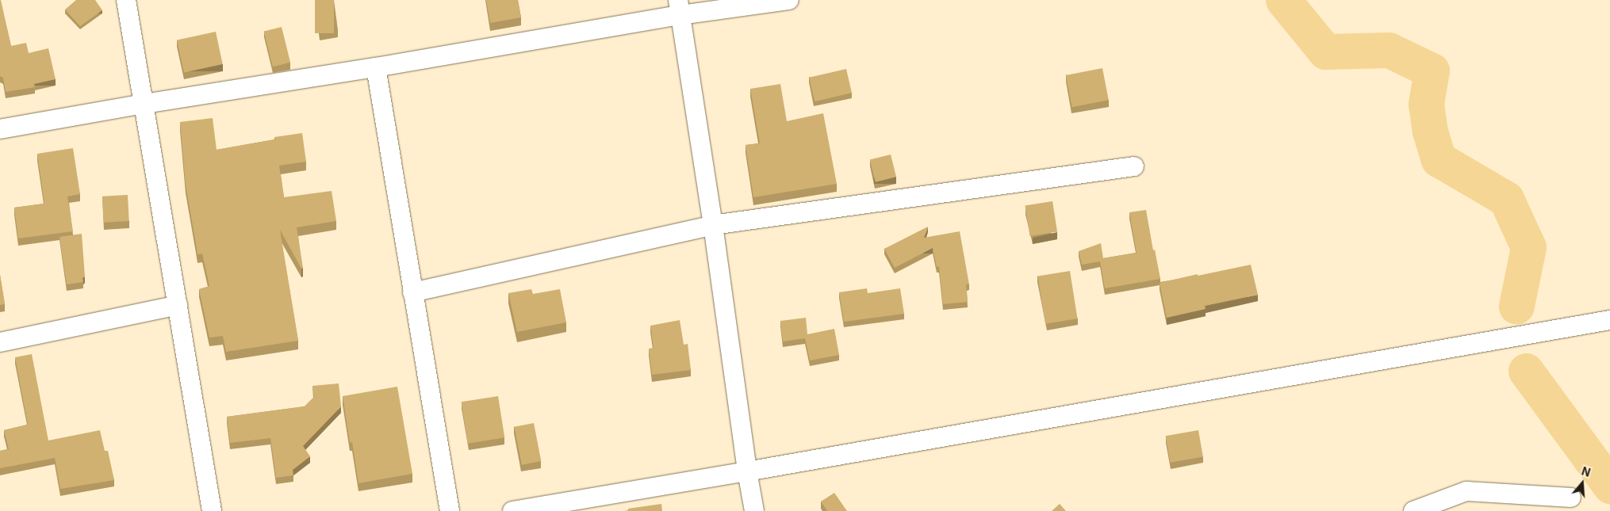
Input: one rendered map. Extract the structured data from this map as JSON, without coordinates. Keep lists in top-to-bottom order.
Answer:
{
  "north": "top"
}
